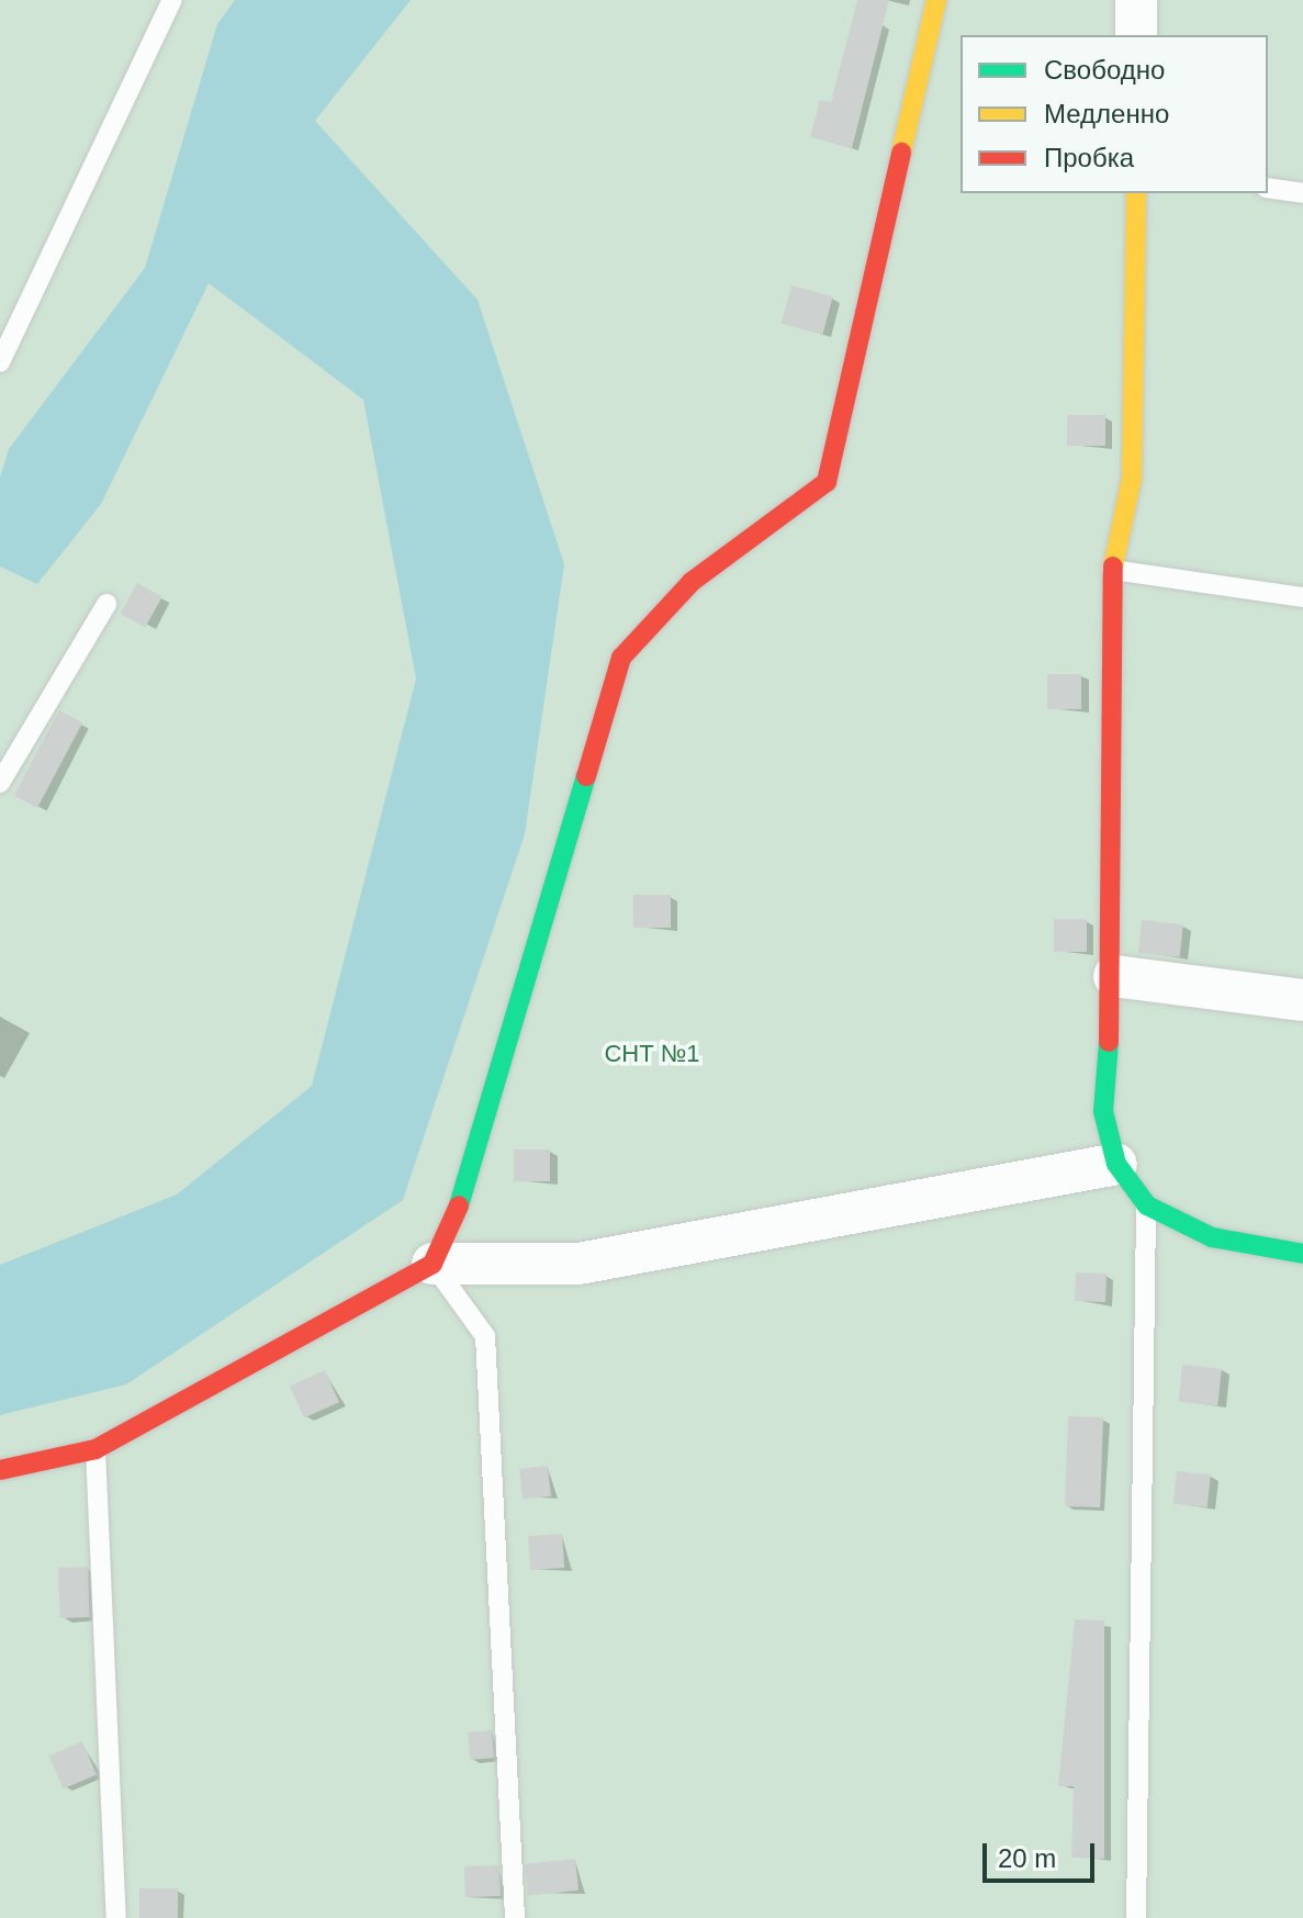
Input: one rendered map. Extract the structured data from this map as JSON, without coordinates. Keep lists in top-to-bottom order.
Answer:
{
  "parks": ["СНТ №1"],
  "legend": ["Свободно", "Медленно", "Пробка"],
  "scale_bar": "20 m"
}
